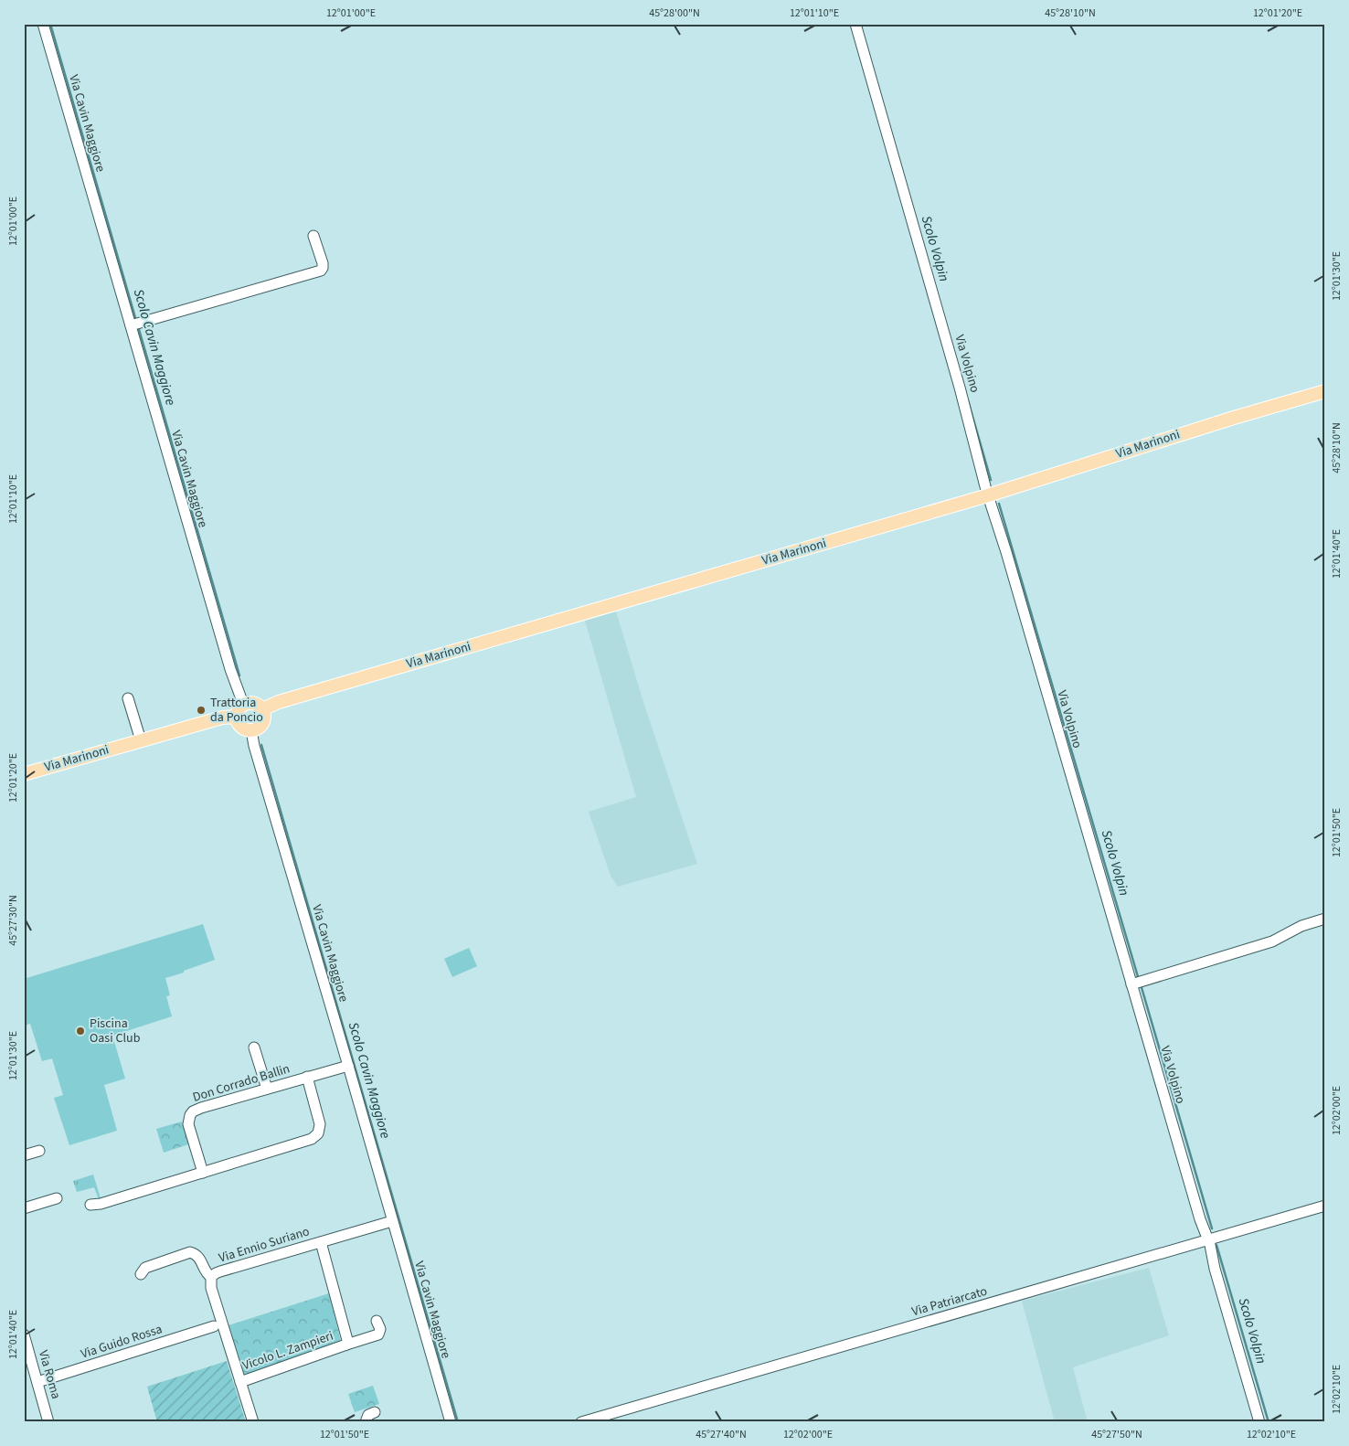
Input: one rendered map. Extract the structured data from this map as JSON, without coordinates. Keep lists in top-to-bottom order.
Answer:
{
  "streets": {
    "main road": ["Via Marinoni"],
    "street": [
      "Via Cavin Maggiore",
      "Via Volpino",
      "Don Corrado Ballin",
      "Via Ennio Suriano",
      "Via Patriarcato",
      "Via Guido Rossa",
      "Vicolo L. Zampieri",
      "Via Roma"
    ]
  },
  "crossings": [
    ["Via Cavin Maggiore", "Via Marinoni"],
    ["Via Cavin Maggiore", "Don Corrado Ballin"],
    ["Via Cavin Maggiore", "Via Ennio Suriano"],
    ["Via Volpino", "Via Marinoni"],
    ["Via Volpino", "Via Patriarcato"],
    ["Via Ennio Suriano", "Vicolo L. Zampieri"],
    ["Via Guido Rossa", "Via Roma"]
  ],
  "water": ["Scolo Volpin", "Scolo Cavin Maggiore"],
  "places": ["Trattoria da Poncio", "Piscina Oasi Club"],
  "coordinates": [
    "12°01'00\"E",
    "45°28'00\"N",
    "12°01'10\"E",
    "45°28'10\"N",
    "12°01'20\"E",
    "12°01'30\"E",
    "12°01'40\"E",
    "12°01'50\"E",
    "45°27'30\"N",
    "12°02'00\"E",
    "12°02'10\"E",
    "45°27'40\"N",
    "45°27'50\"N"
  ]
}
